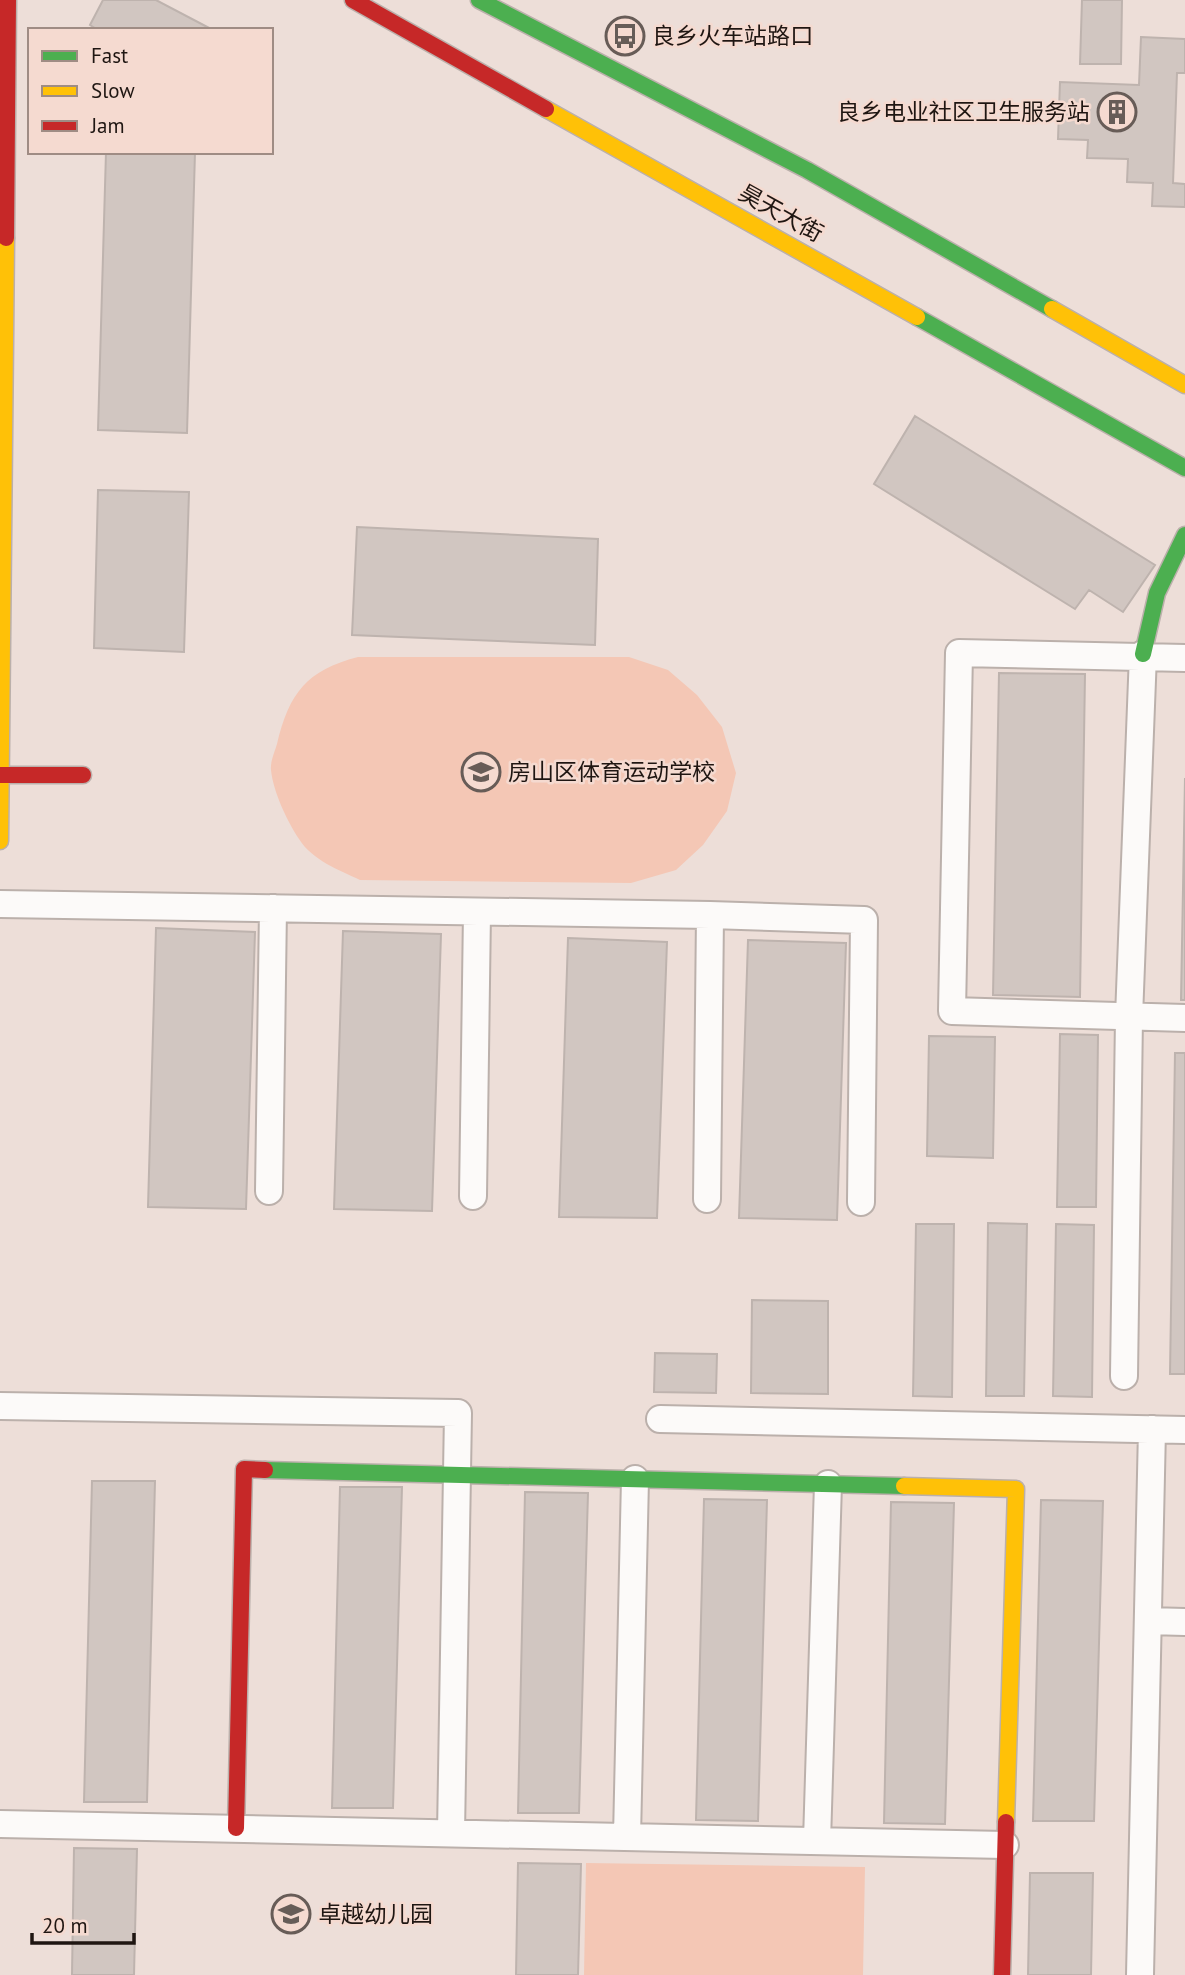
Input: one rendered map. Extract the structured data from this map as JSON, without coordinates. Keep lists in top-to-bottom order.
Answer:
{
  "streets": {
    "street": ["昊天大街"]
  },
  "places": {
    "bus stop": ["良乡火车站路口"],
    "building": ["良乡电业社区卫生服务站"],
    "school or university": ["房山区体育运动学校", "卓越幼儿园"]
  },
  "legend": ["Fast", "Slow", "Jam"],
  "scale_bar": "20 m"
}
